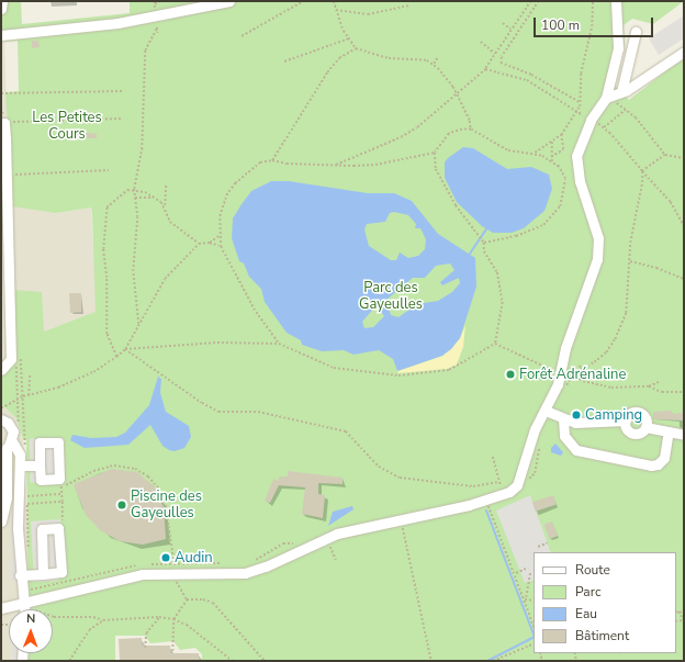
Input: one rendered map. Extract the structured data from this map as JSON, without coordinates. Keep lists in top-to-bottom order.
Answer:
{
  "parks": ["Les Petites Cours", "Parc des Gayeulles"],
  "places": [
    "Forêt Adrénaline",
    "Camping",
    "Piscine des Gayeulles",
    "Audin"
  ],
  "legend": [
    "Route",
    "Parc",
    "Eau",
    "Bâtiment"
  ],
  "scale_bar": "100 m",
  "north": "top"
}
